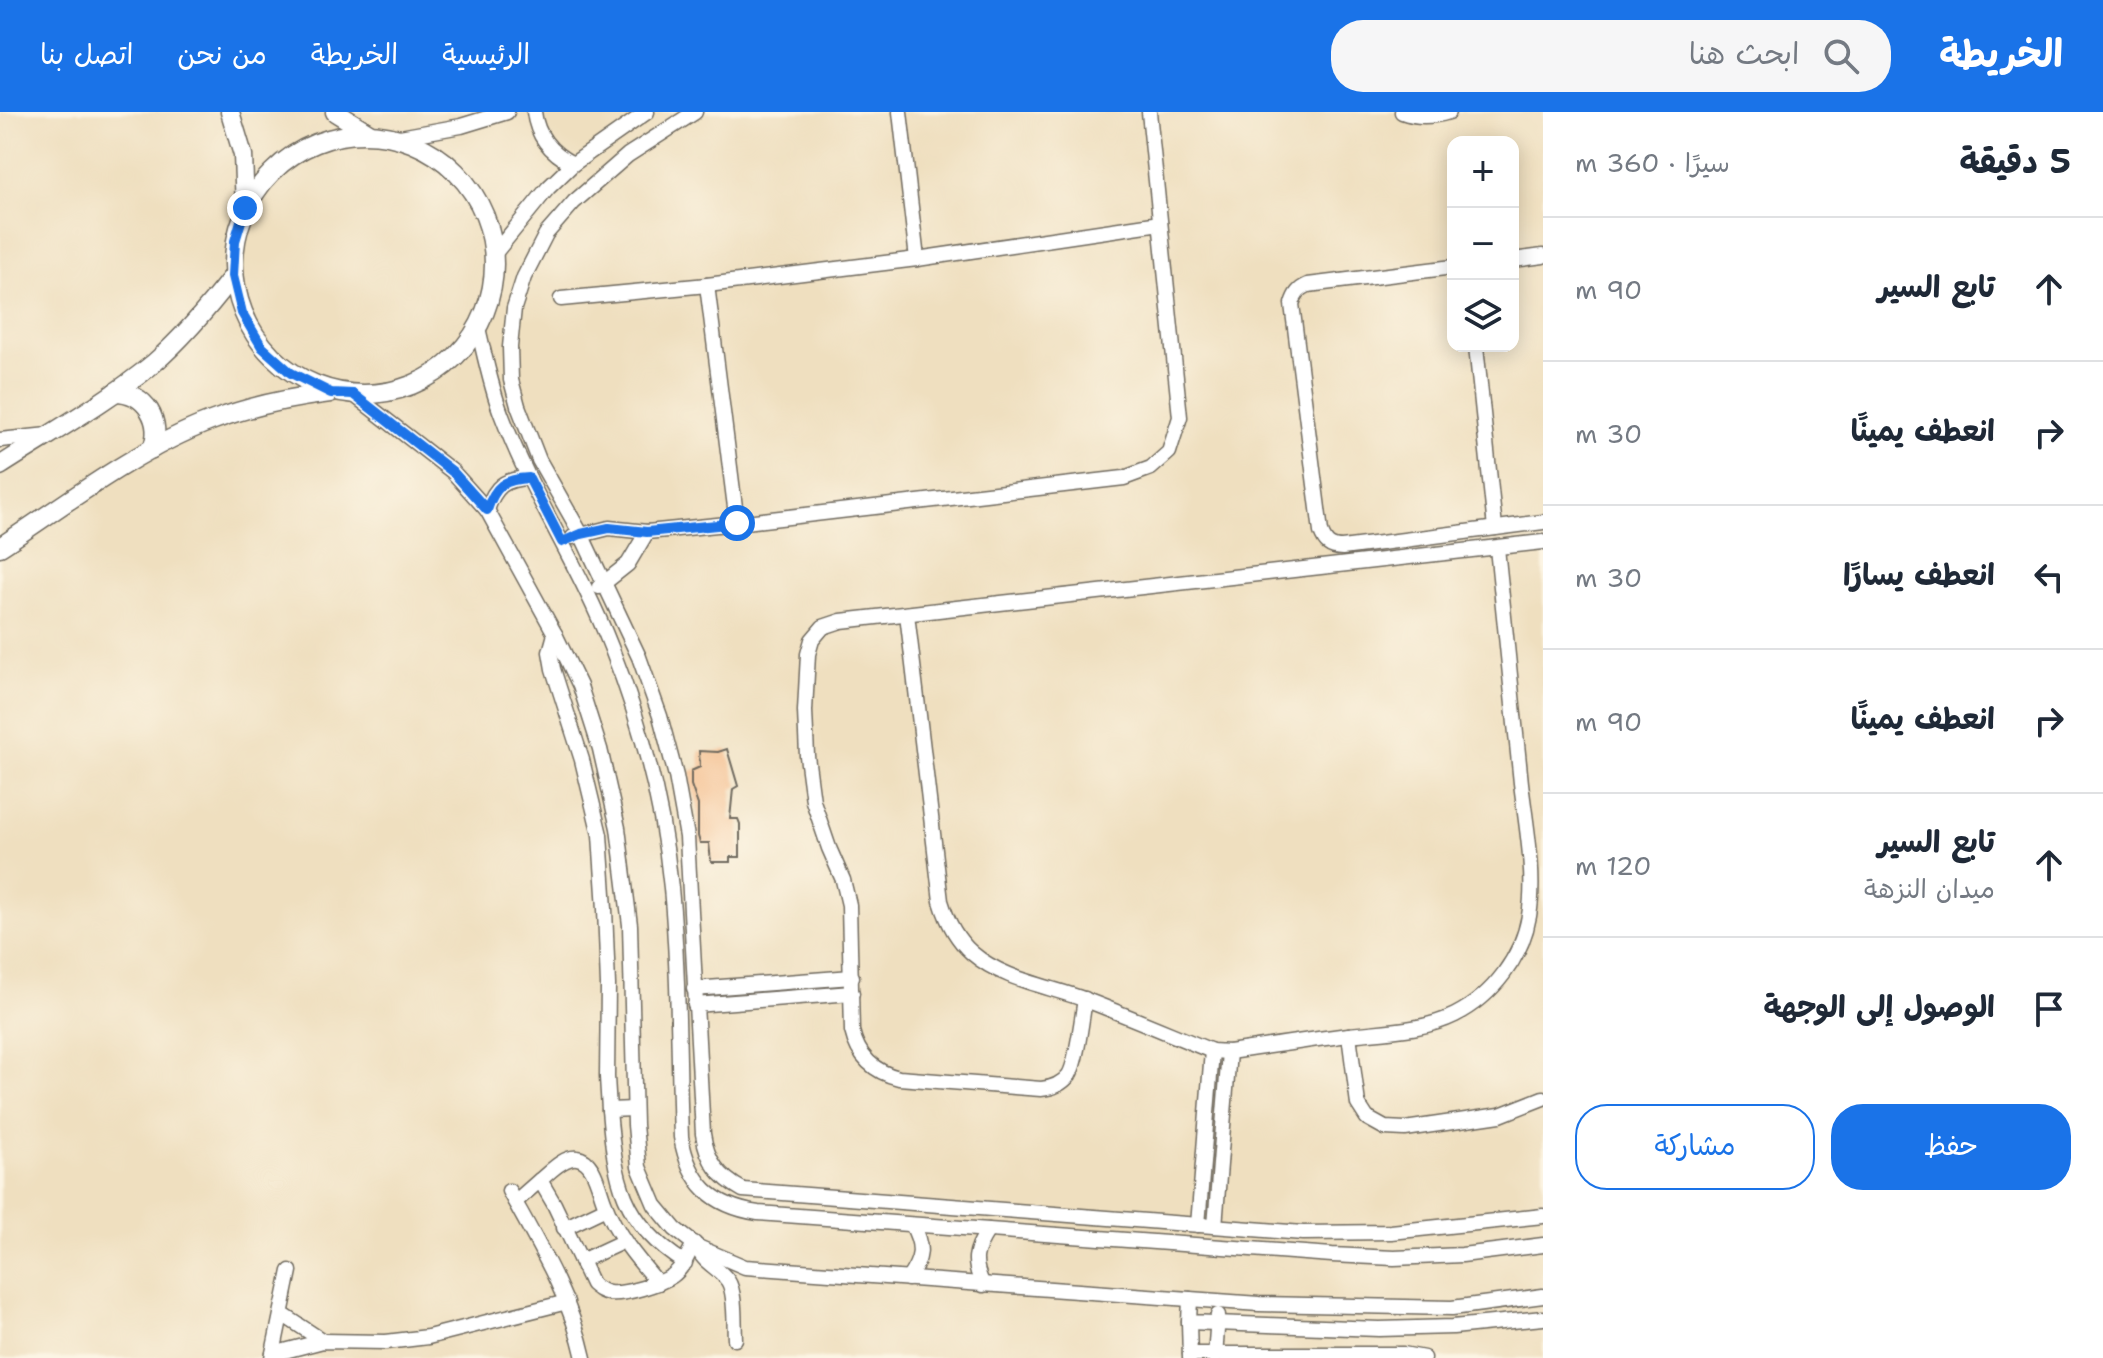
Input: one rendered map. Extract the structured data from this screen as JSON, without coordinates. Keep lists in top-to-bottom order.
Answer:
{
  "page": {
    "header": "الخريطة",
    "search": "ابحث هنا",
    "nav": [
      "الرئيسية",
      "الخريطة",
      "من نحن",
      "اتصل بنا"
    ],
    "heading": ["5 دقيقة", "سيرًا · 360 m"],
    "map_buttons": ["+", "−"],
    "list": [
      ["تابع السير", "90 m"],
      ["انعطف يمينًا", "30 m"],
      ["انعطف يسارًا", "30 m"],
      ["انعطف يمينًا", "90 m"],
      ["تابع السير", "ميدان النزهة", "120 m"],
      "الوصول إلى الوجهة"
    ],
    "buttons": ["حفظ", "مشاركة"]
  }
}
